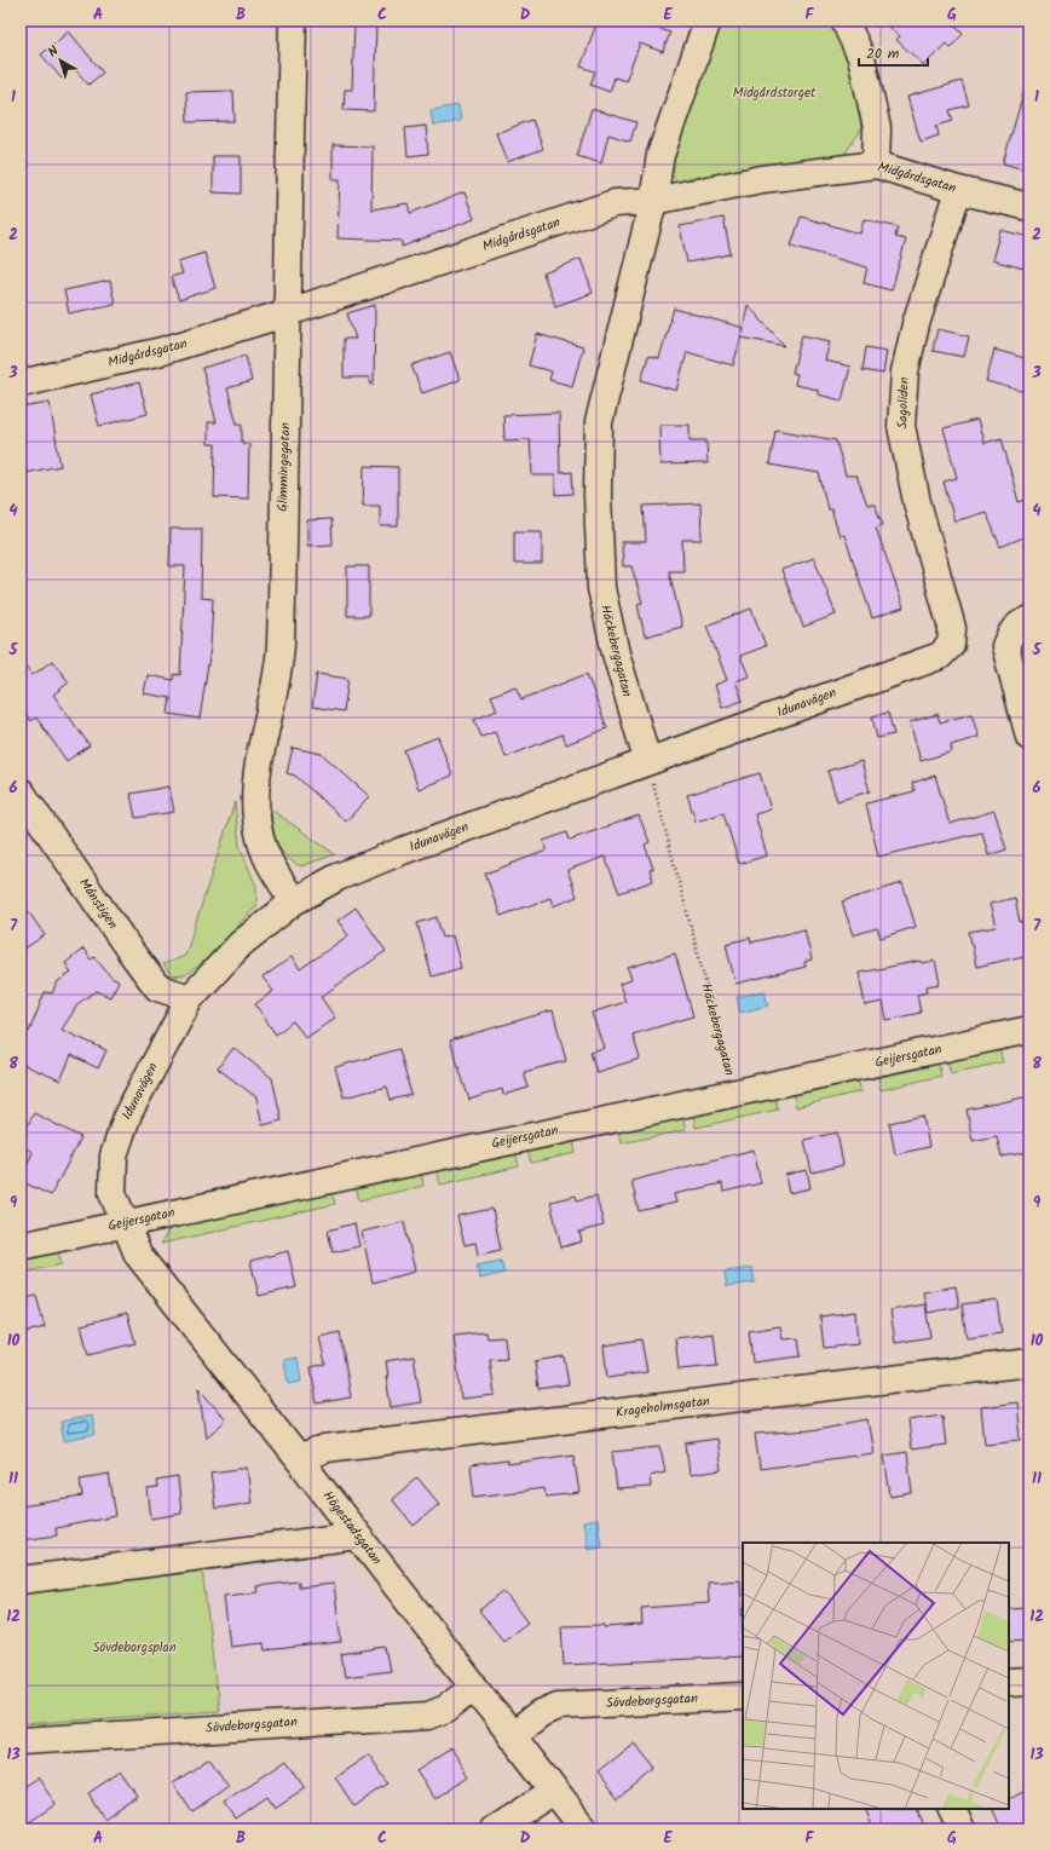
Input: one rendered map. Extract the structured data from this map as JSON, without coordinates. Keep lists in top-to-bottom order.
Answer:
{
  "streets": {
    "street": [
      "Midgårdsgatan",
      "Sagoliden",
      "Glimmingegatan",
      "Häckebergagatan",
      "Idunavägen",
      "Månstigen",
      "Geijersgatan",
      "Krageholmsgatan",
      "Högestadsgatan",
      "Sövdeborgsgatan"
    ]
  },
  "crossings": [
    ["Midgårdsgatan", "Sagoliden"],
    ["Midgårdsgatan", "Glimmingegatan"],
    ["Midgårdsgatan", "Häckebergagatan"],
    ["Sagoliden", "Idunavägen"],
    ["Glimmingegatan", "Idunavägen"],
    ["Häckebergagatan", "Idunavägen"],
    ["Häckebergagatan", "Geijersgatan"],
    ["Idunavägen", "Månstigen"],
    ["Idunavägen", "Geijersgatan"],
    ["Idunavägen", "Högestadsgatan"],
    ["Geijersgatan", "Högestadsgatan"],
    ["Krageholmsgatan", "Högestadsgatan"],
    ["Högestadsgatan", "Sövdeborgsgatan"]
  ],
  "parks": ["Midgårdstorget", "Sövdeborgsplan"],
  "scale_bar": "20 m",
  "north": "top left",
  "grid": {
    "columns": [
      "A",
      "B",
      "C",
      "D",
      "E",
      "F",
      "G"
    ],
    "rows": [
      "1",
      "2",
      "3",
      "4",
      "5",
      "6",
      "7",
      "8",
      "9",
      "10",
      "11",
      "12",
      "13"
    ]
  }
}
